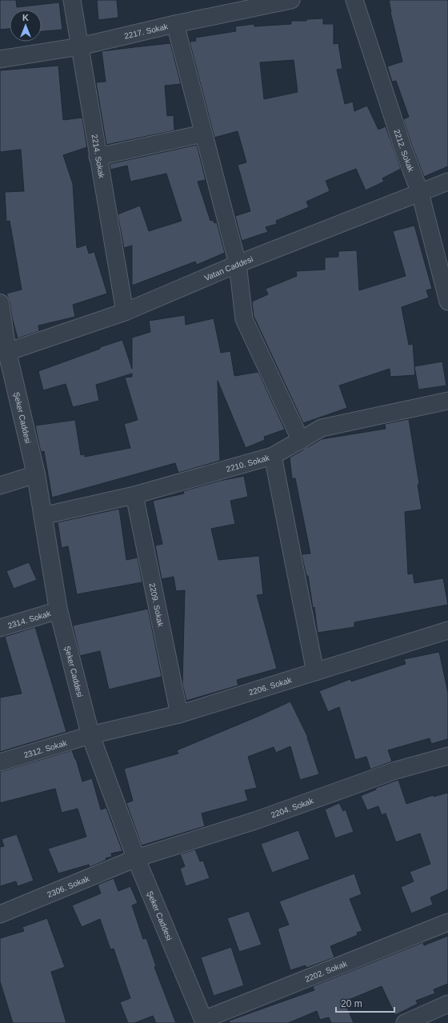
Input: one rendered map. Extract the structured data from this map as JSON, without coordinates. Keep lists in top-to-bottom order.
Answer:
{
  "streets": {
    "street": [
      "2217. Sokak",
      "2212. Sokak",
      "2214. Sokak",
      "Vatan Caddesi",
      "Şeker Caddesi",
      "2210. Sokak",
      "2209. Sokak",
      "2314. Sokak",
      "2206. Sokak",
      "2312. Sokak",
      "2204. Sokak",
      "2306. Sokak",
      "2202. Sokak"
    ]
  },
  "crossings": [
    ["2217. Sokak", "2214. Sokak"],
    ["2212. Sokak", "Vatan Caddesi"],
    ["2214. Sokak", "Vatan Caddesi"],
    ["Vatan Caddesi", "Şeker Caddesi"],
    ["Şeker Caddesi", "2210. Sokak"],
    ["Şeker Caddesi", "2314. Sokak"],
    ["Şeker Caddesi", "2206. Sokak"],
    ["Şeker Caddesi", "2312. Sokak"],
    ["Şeker Caddesi", "2204. Sokak"],
    ["Şeker Caddesi", "2306. Sokak"],
    ["Şeker Caddesi", "2202. Sokak"],
    ["2210. Sokak", "2209. Sokak"],
    ["2209. Sokak", "2206. Sokak"],
    ["2206. Sokak", "2312. Sokak"],
    ["2204. Sokak", "2306. Sokak"]
  ],
  "scale_bar": "20 m",
  "north": "top"
}
